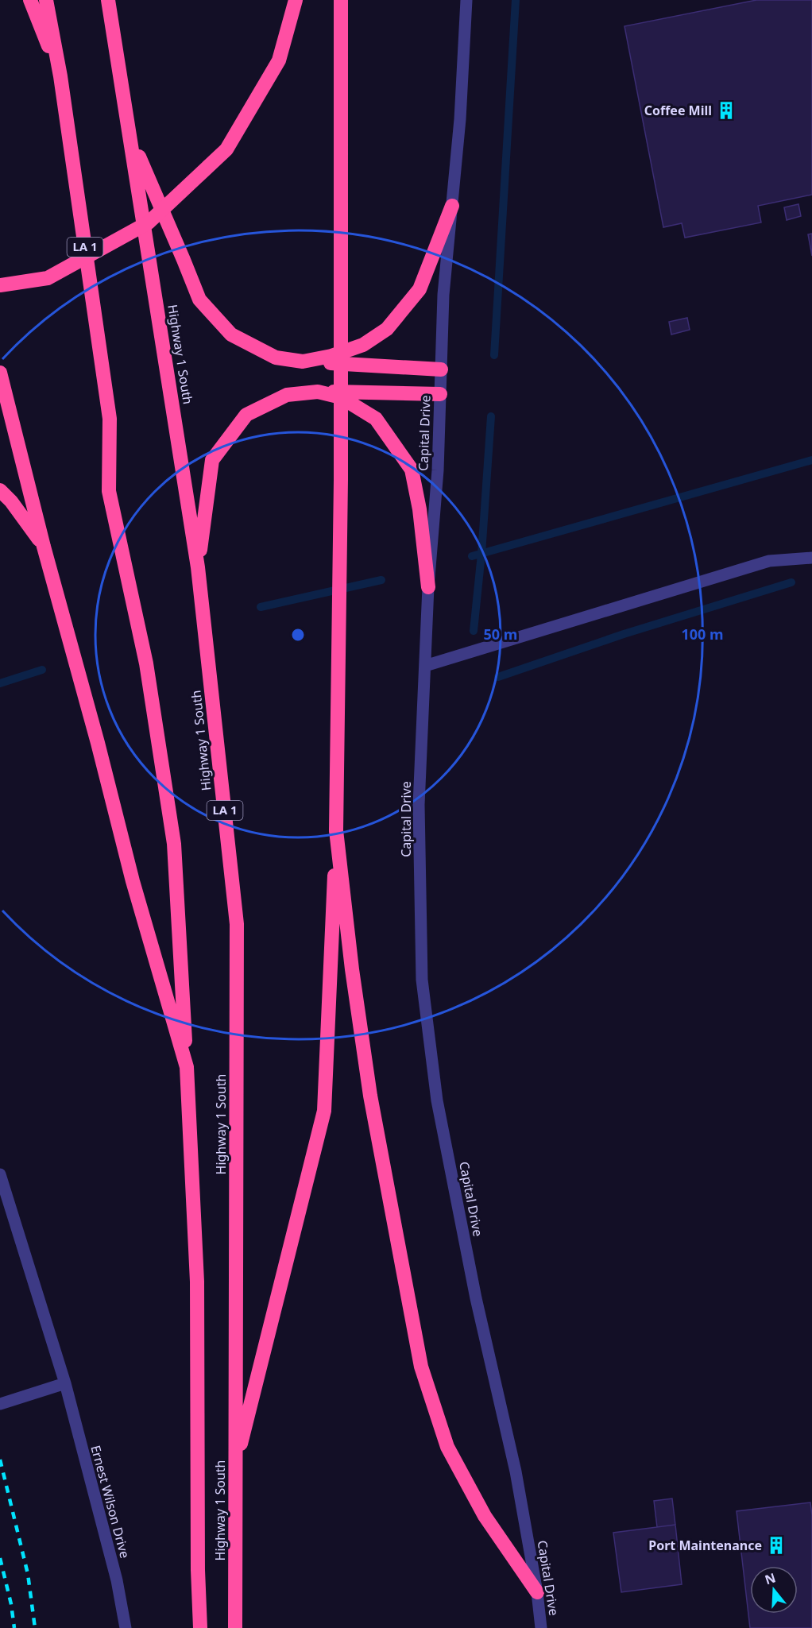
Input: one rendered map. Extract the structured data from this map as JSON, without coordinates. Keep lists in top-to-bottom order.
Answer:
{
  "streets": {
    "highway": ["LA 1", "Highway 1 South"],
    "street": ["Capital Drive", "Ernest Wilson Drive"]
  },
  "places": {
    "building": ["Coffee Mill", "Port Maintenance"]
  },
  "north": "top",
  "rings": ["50 m", "100 m"]
}
